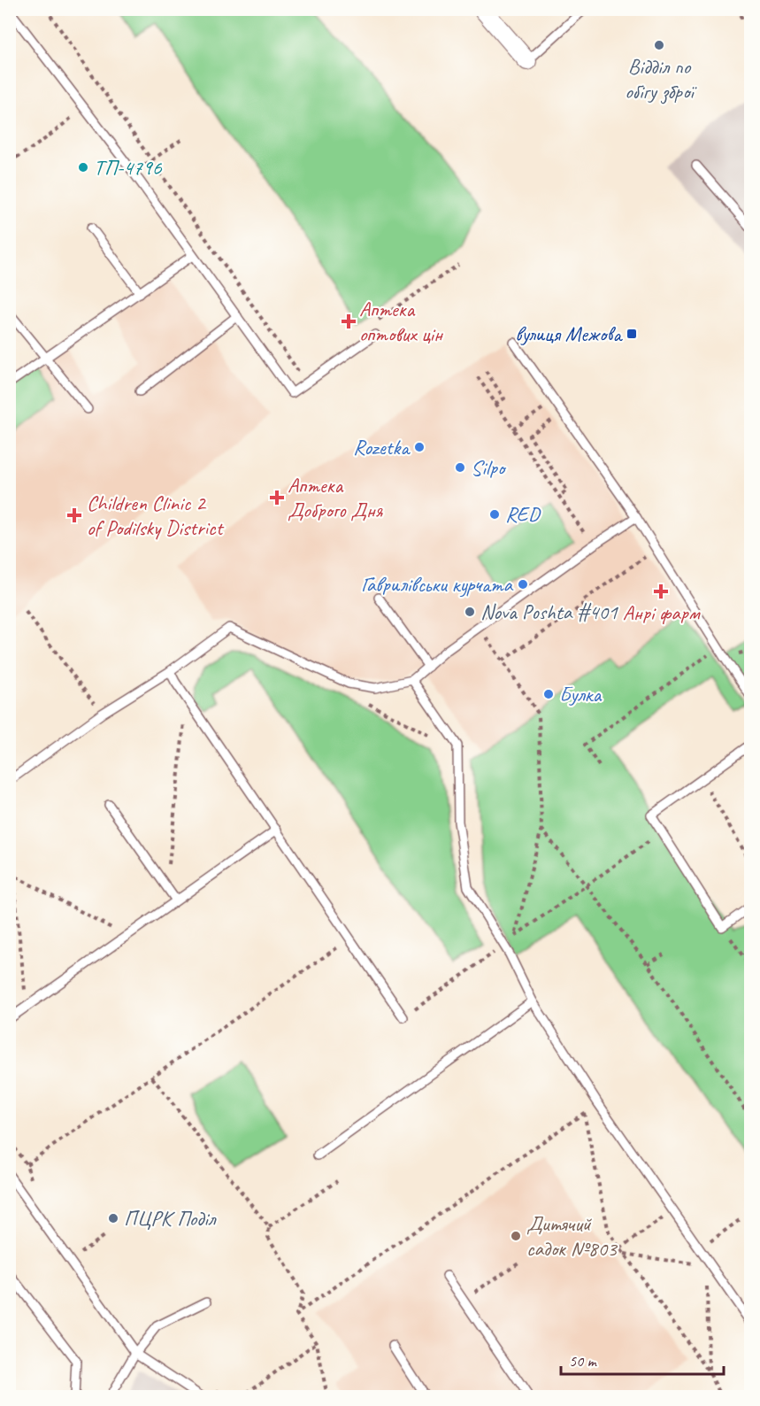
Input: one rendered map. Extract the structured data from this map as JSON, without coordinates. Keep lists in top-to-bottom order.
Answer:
{
  "places": {
    "other": [
      "Відділ по обігу зброї",
      "ТП-4796",
      "Rozetka",
      "Silpo",
      "RED",
      "Гаврилівськи курчата",
      "Nova Poshta #401",
      "Булка",
      "ПЦРК Поділ",
      "Дитячий садок №803"
    ],
    "health": [
      "Аптека оптових цін",
      "Аптека Доброго Дня",
      "Children Clinic 2 of Podilsky District",
      "Анрі фарм"
    ],
    "transit": ["вулиця Межова"]
  },
  "scale_bar": "50 m"
}
